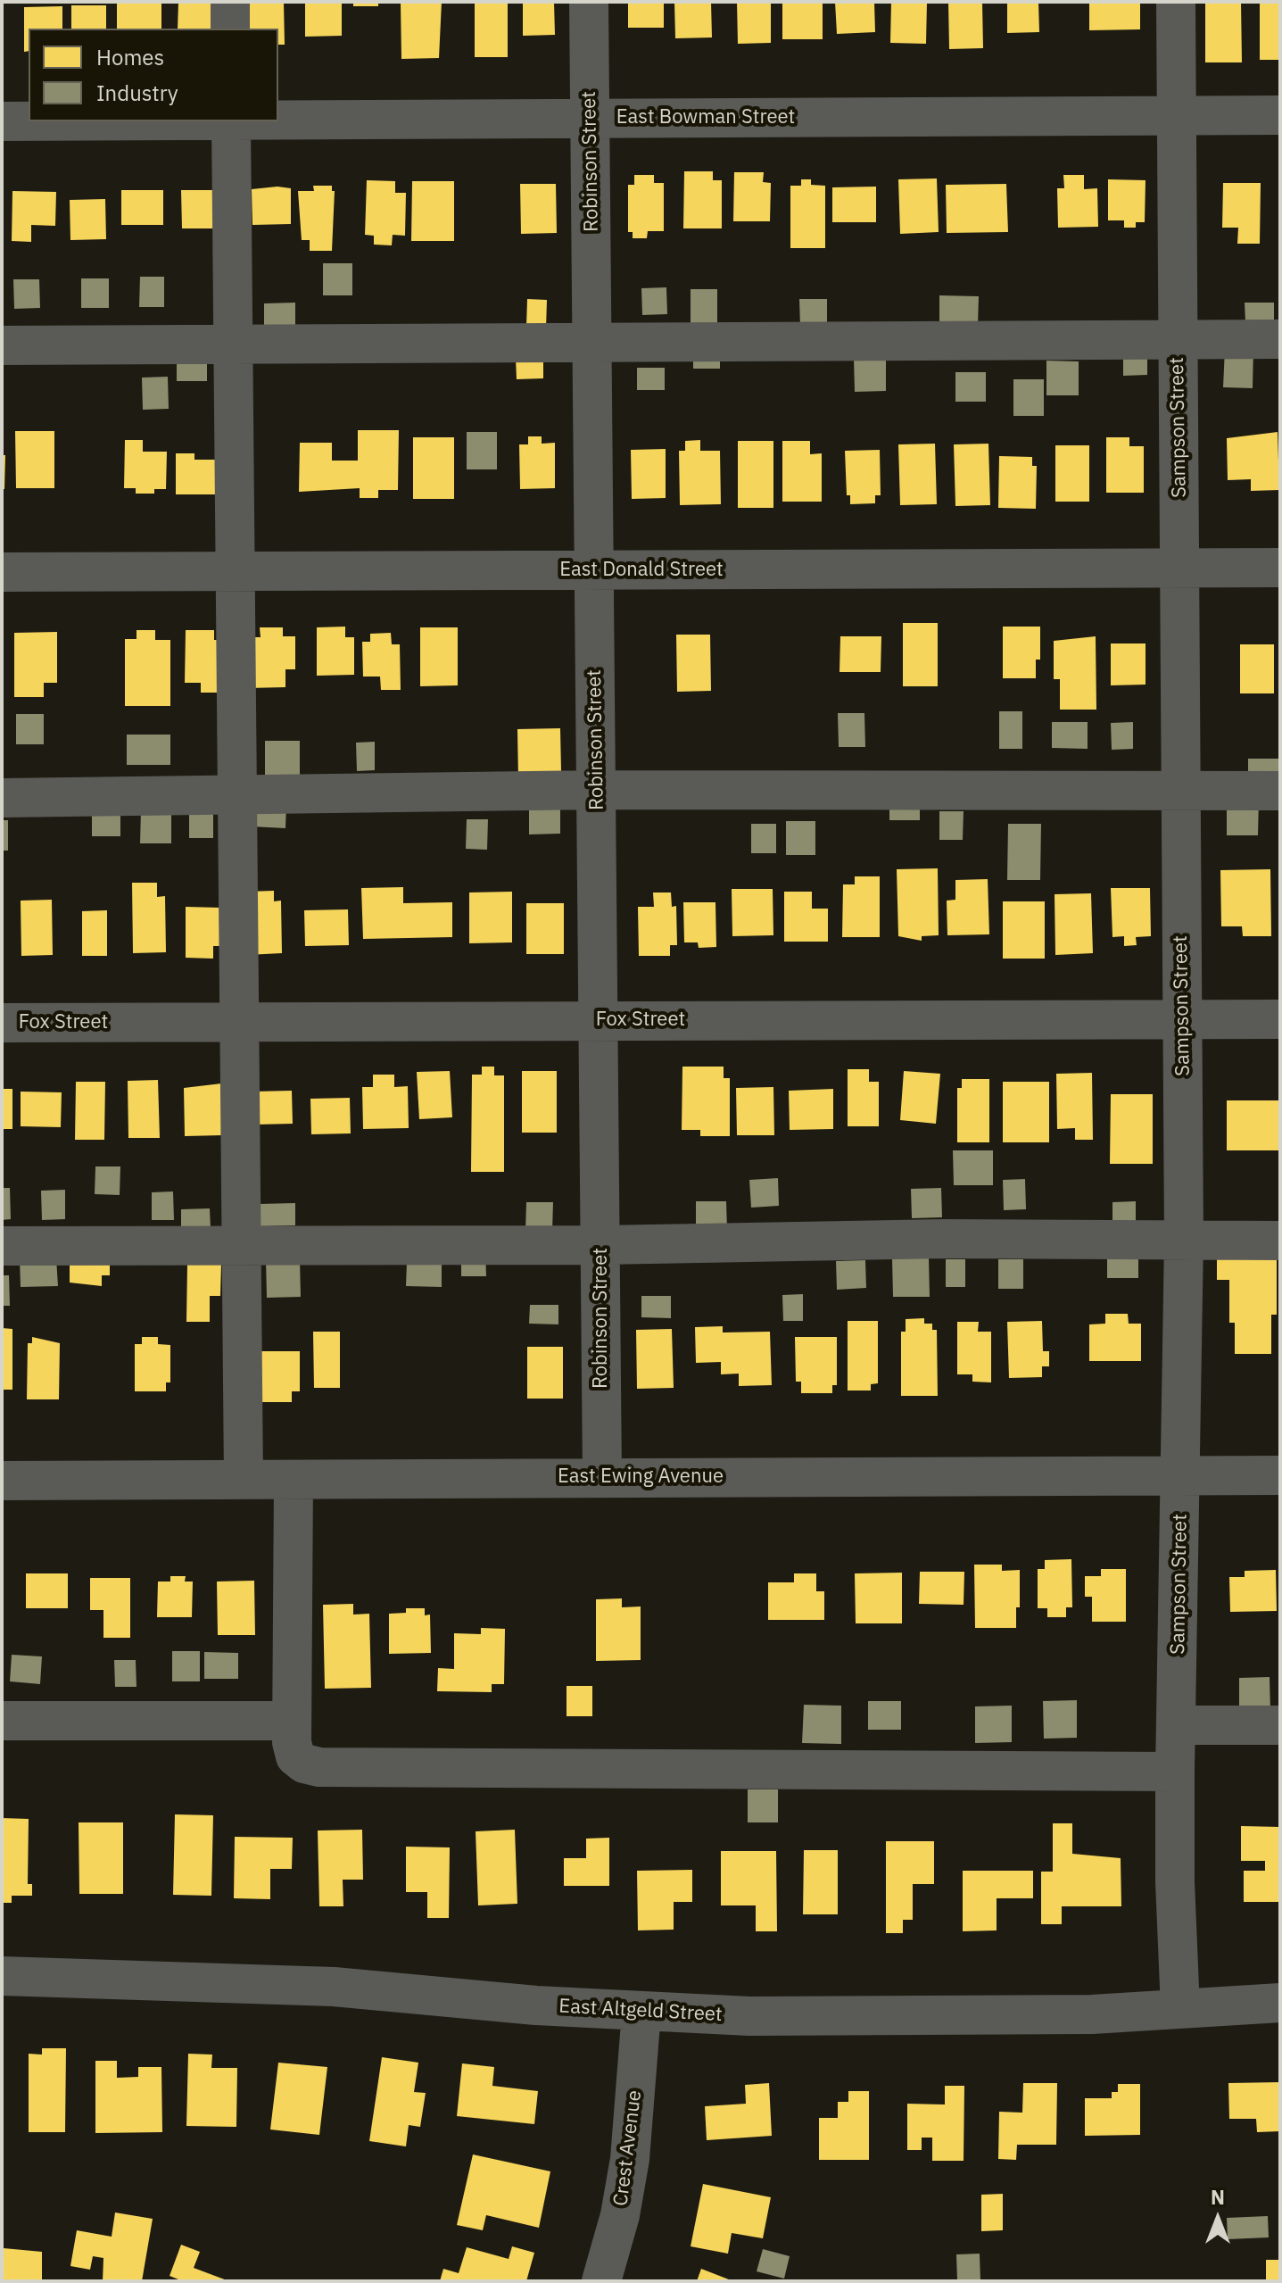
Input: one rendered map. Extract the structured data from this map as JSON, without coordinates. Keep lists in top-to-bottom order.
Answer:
{
  "streets": {
    "street": [
      "East Bowman Street",
      "Robinson Street",
      "Sampson Street",
      "East Donald Street",
      "Fox Street",
      "East Ewing Avenue",
      "East Altgeld Street",
      "Crest Avenue"
    ]
  },
  "crossings": [
    ["East Bowman Street", "Robinson Street"],
    ["East Bowman Street", "Sampson Street"],
    ["Robinson Street", "East Donald Street"],
    ["Robinson Street", "Fox Street"],
    ["Robinson Street", "East Ewing Avenue"],
    ["Sampson Street", "East Donald Street"],
    ["Sampson Street", "Fox Street"],
    ["Sampson Street", "East Ewing Avenue"],
    ["Sampson Street", "East Altgeld Street"],
    ["East Altgeld Street", "Crest Avenue"]
  ],
  "legend": ["Homes", "Industry"],
  "north": "top"
}
